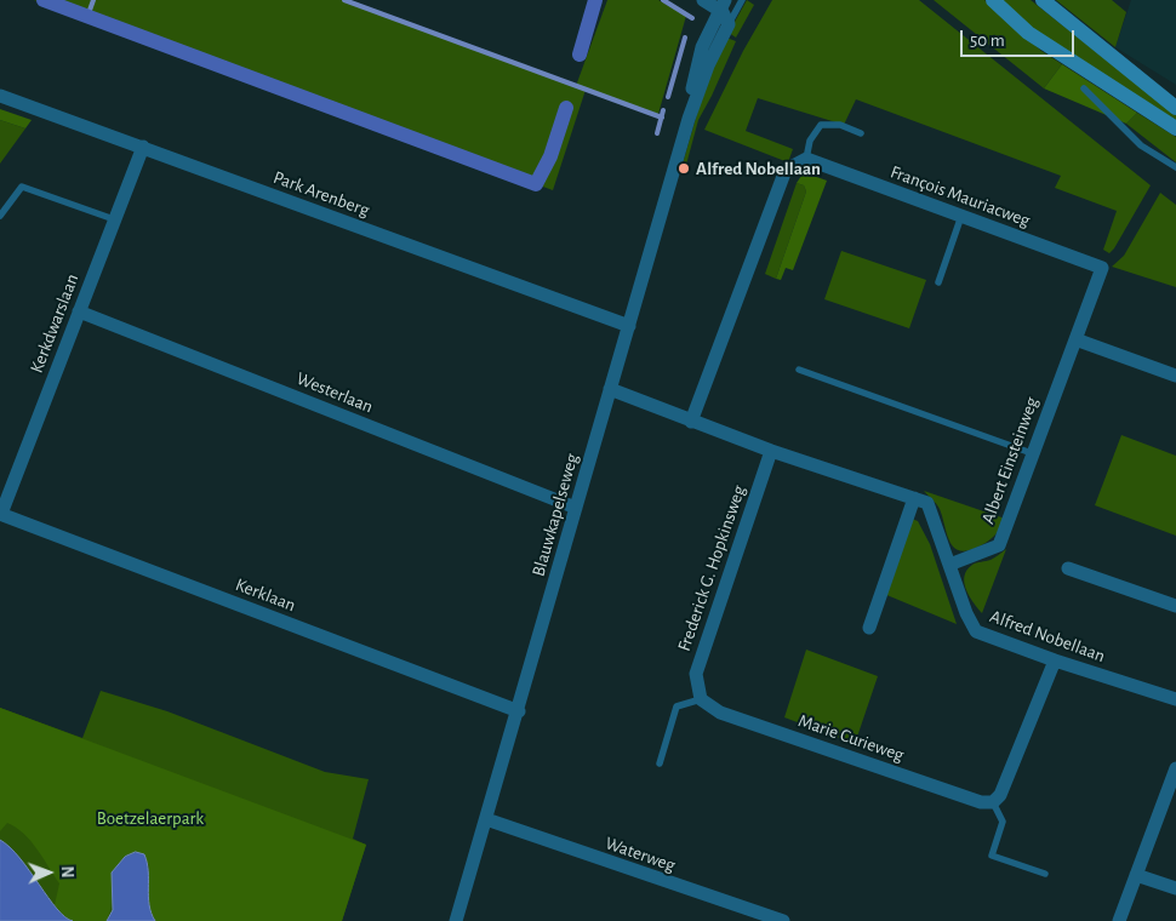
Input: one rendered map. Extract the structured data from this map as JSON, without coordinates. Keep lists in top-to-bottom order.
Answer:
{
  "streets": {
    "street": [
      "Park Arenberg",
      "François Mauriacweg",
      "Kerkdwarslaan",
      "Westerlaan",
      "Albert Einsteinweg",
      "Blauwkapelseweg",
      "Frederick G. Hopkinsweg",
      "Kerklaan",
      "Alfred Nobellaan",
      "Marie Curieweg",
      "Waterweg"
    ]
  },
  "crossings": [
    ["Park Arenberg", "Kerkdwarslaan"],
    ["Park Arenberg", "Blauwkapelseweg"],
    ["François Mauriacweg", "Albert Einsteinweg"],
    ["Kerkdwarslaan", "Westerlaan"],
    ["Kerkdwarslaan", "Kerklaan"],
    ["Westerlaan", "Blauwkapelseweg"],
    ["Albert Einsteinweg", "Alfred Nobellaan"],
    ["Blauwkapelseweg", "Kerklaan"],
    ["Blauwkapelseweg", "Alfred Nobellaan"],
    ["Blauwkapelseweg", "Waterweg"],
    ["Frederick G. Hopkinsweg", "Alfred Nobellaan"],
    ["Frederick G. Hopkinsweg", "Marie Curieweg"]
  ],
  "parks": ["Boetzelaerpark"],
  "places": ["Alfred Nobellaan"],
  "scale_bar": "50 m",
  "north": "right"
}
